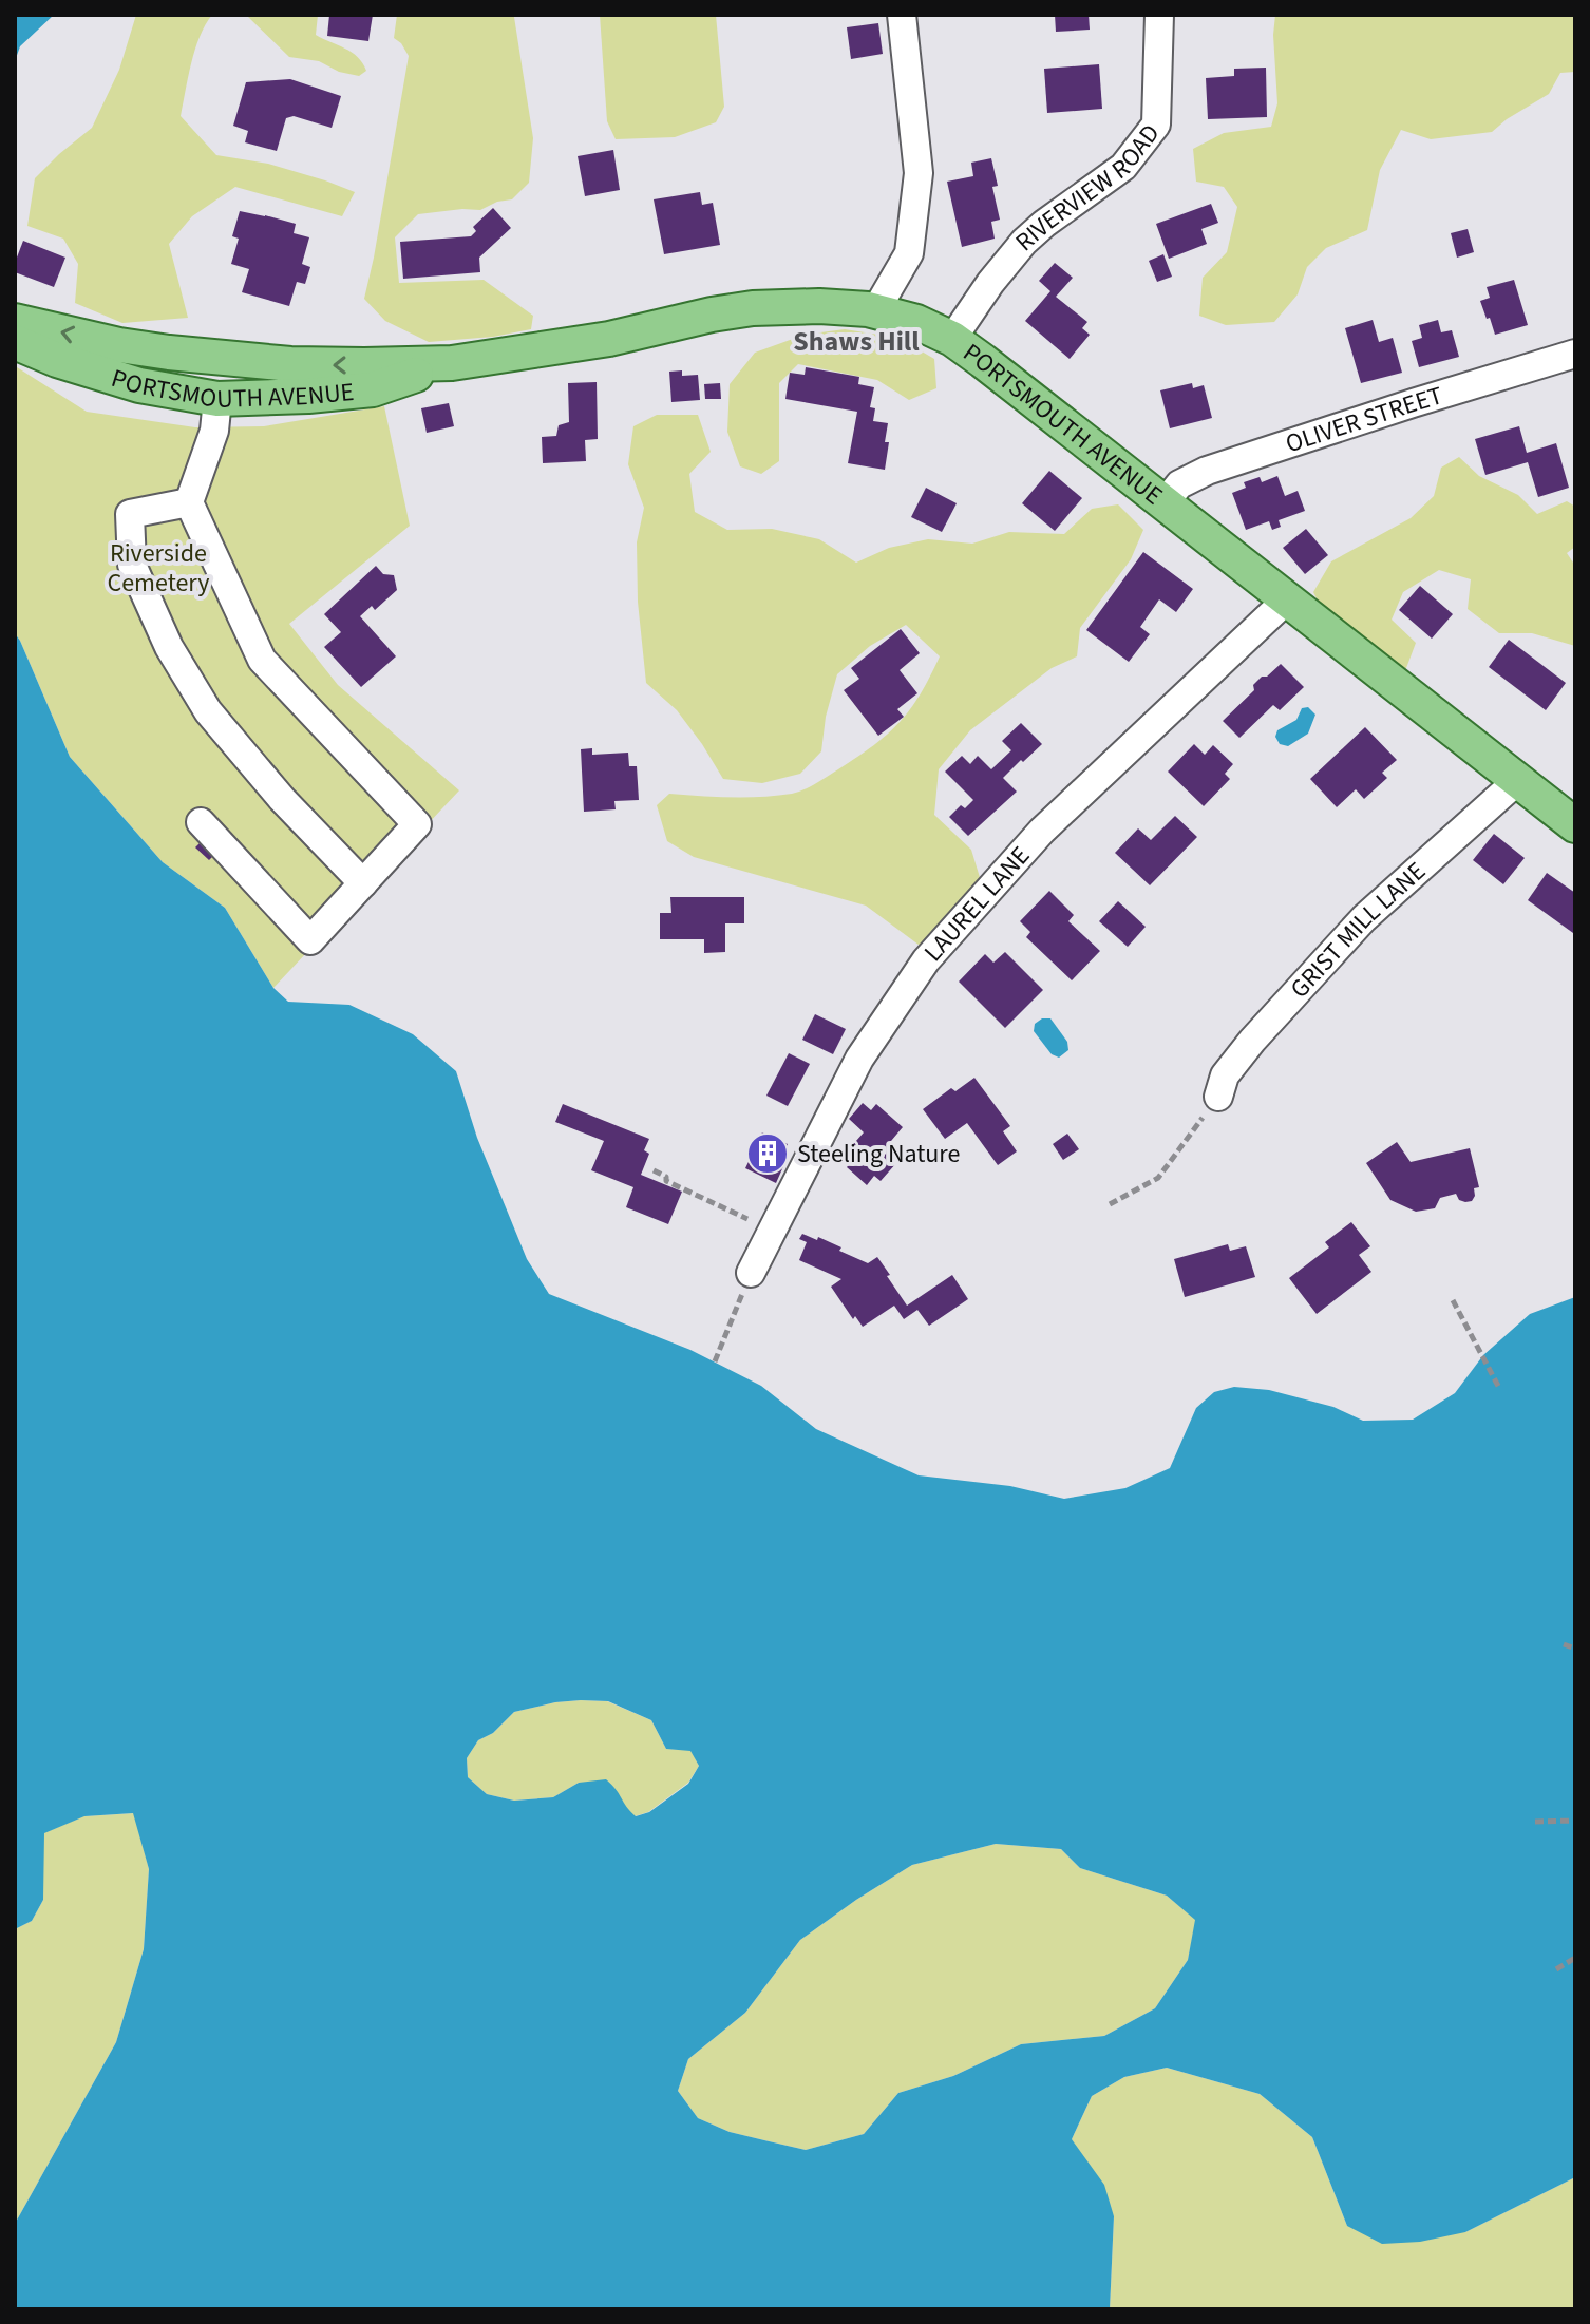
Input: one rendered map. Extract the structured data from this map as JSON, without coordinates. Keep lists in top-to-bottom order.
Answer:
{
  "streets": {
    "main road": ["PORTSMOUTH AVENUE"],
    "street": [
      "RIVERVIEW ROAD",
      "OLIVER STREET",
      "LAUREL LANE",
      "GRIST MILL LANE"
    ]
  },
  "crossings": [
    ["RIVERVIEW ROAD", "PORTSMOUTH AVENUE"],
    ["PORTSMOUTH AVENUE", "OLIVER STREET"],
    ["PORTSMOUTH AVENUE", "LAUREL LANE"],
    ["PORTSMOUTH AVENUE", "GRIST MILL LANE"]
  ],
  "districts": ["Shaws Hill"],
  "parks": ["Riverside Cemetery"],
  "places": {
    "building": ["Steeling Nature"]
  }
}
